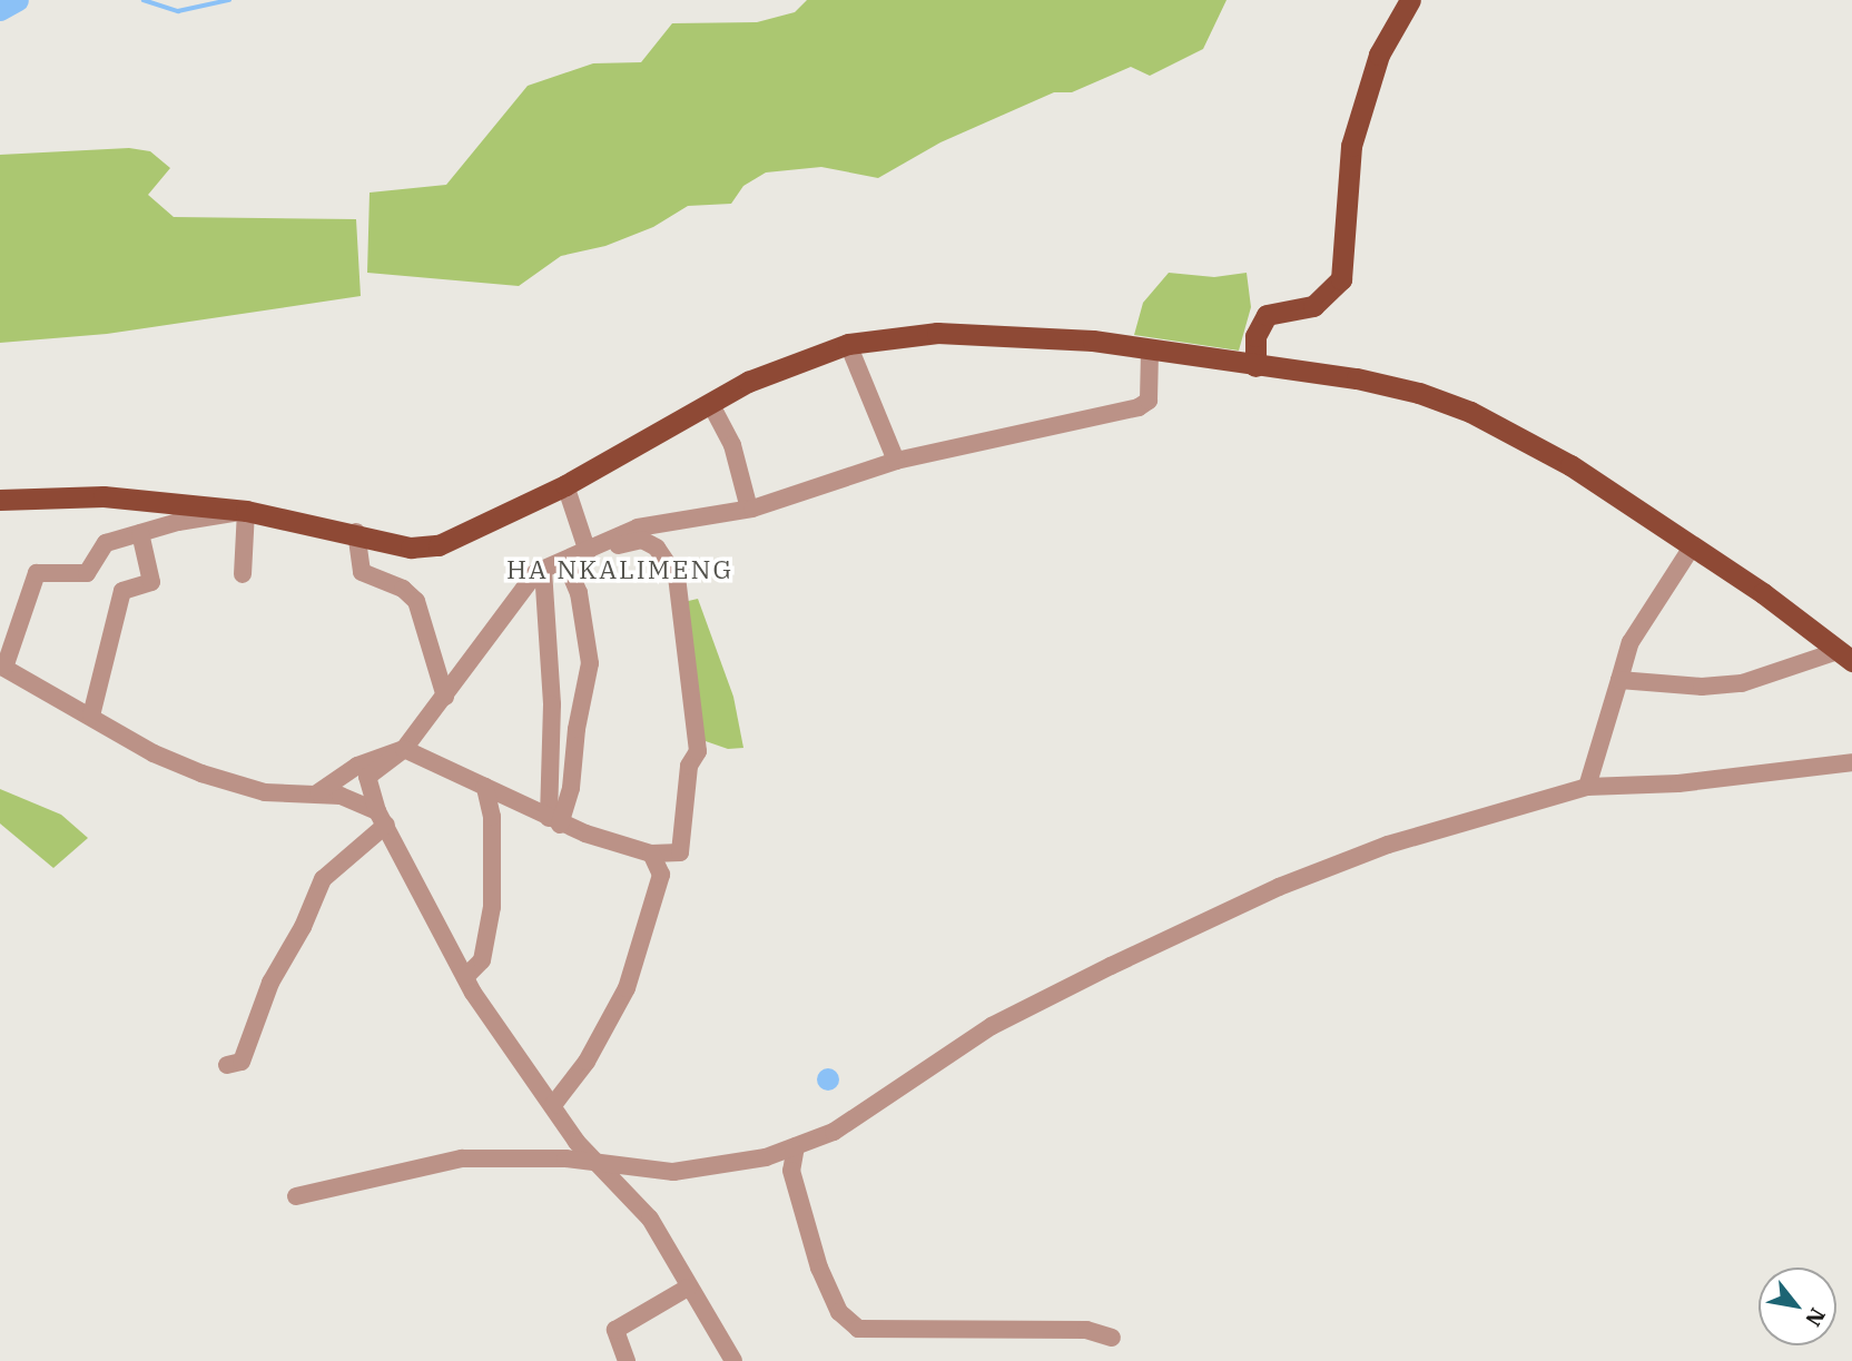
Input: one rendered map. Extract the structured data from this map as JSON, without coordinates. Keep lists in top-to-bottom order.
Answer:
{
  "districts": ["HA NKALIMENG"],
  "north": "bottom right"
}
